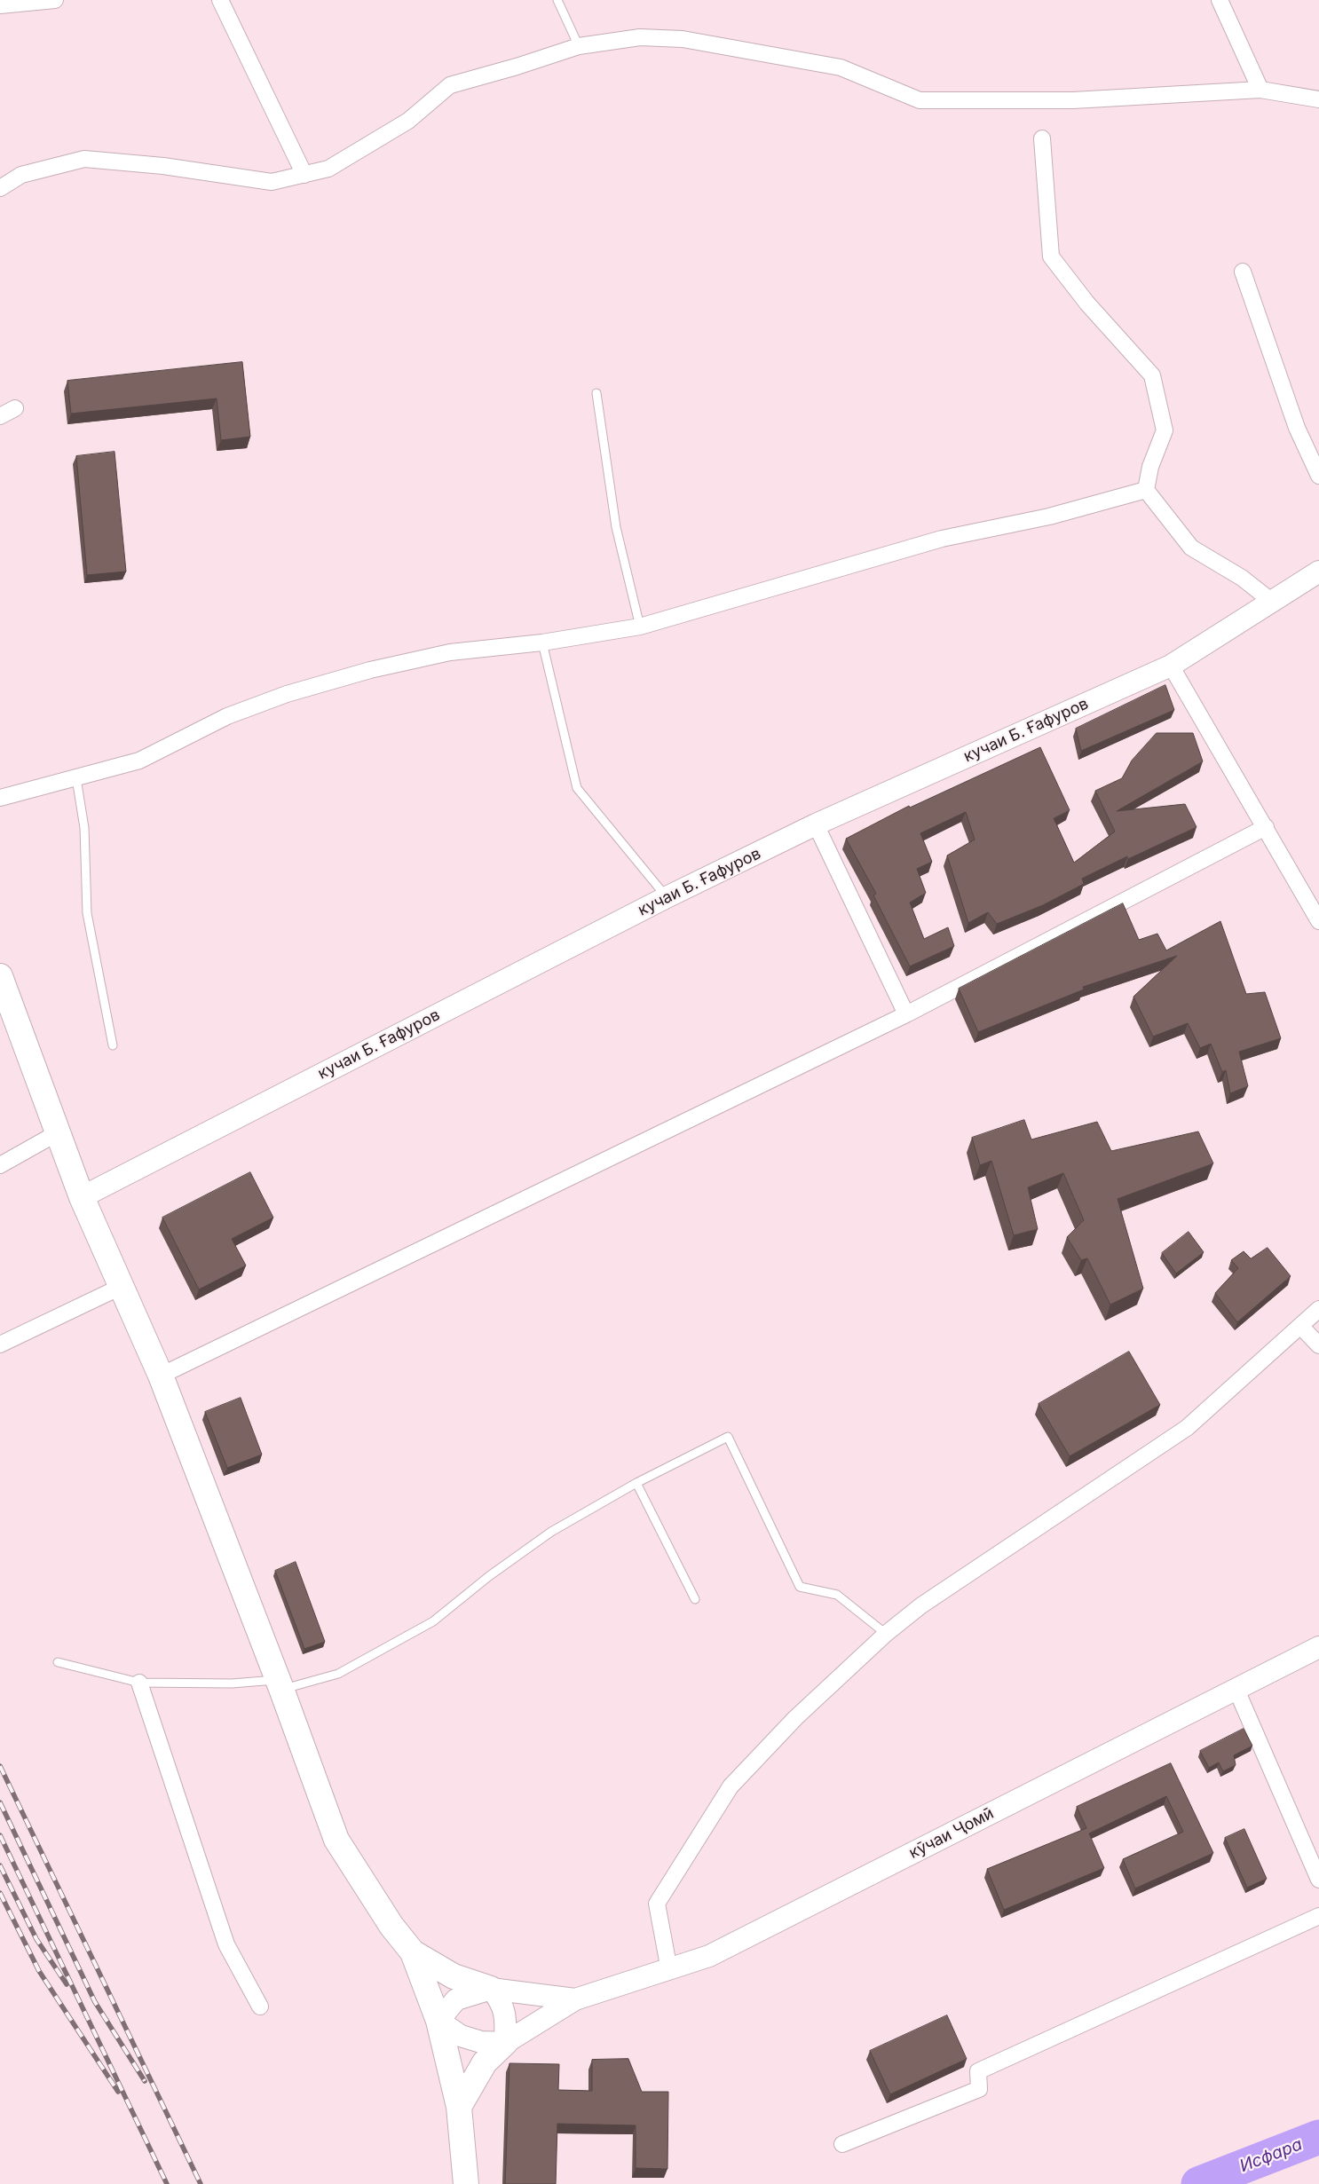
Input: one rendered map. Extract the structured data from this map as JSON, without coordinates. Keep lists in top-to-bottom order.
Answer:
{
  "streets": {
    "street": ["кучаи Б. Ғафуров", "кӯчаи Ҷомӣ"]
  },
  "water": ["Исфара"]
}
